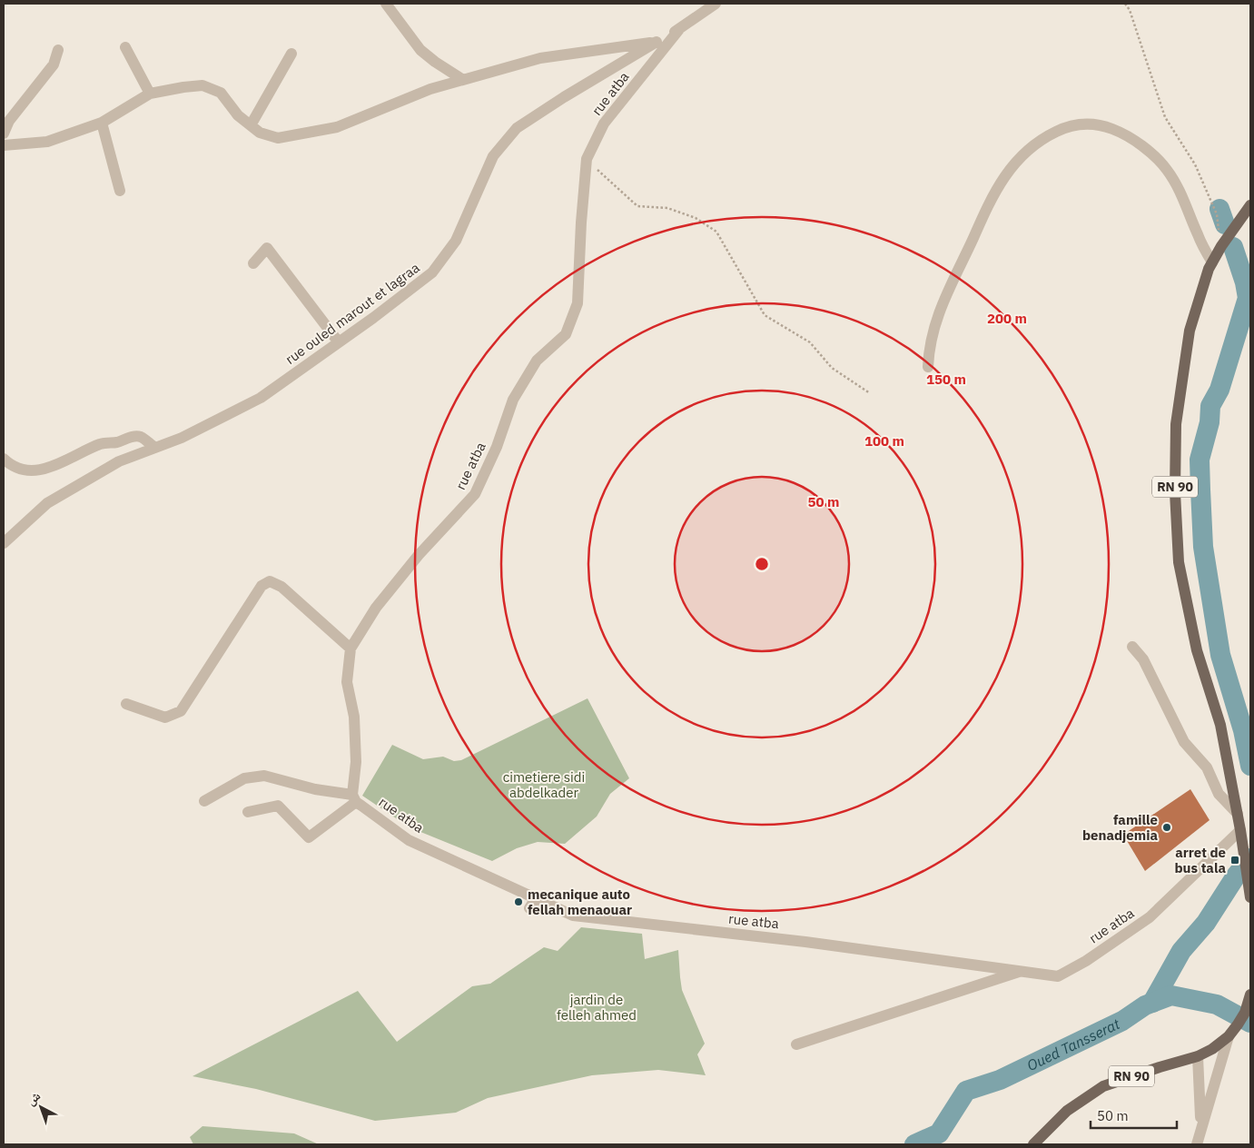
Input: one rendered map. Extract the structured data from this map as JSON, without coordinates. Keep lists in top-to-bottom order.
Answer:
{
  "streets": {
    "main road": ["RN 90"],
    "street": ["rue atba", "rue ouled marout et lagraa"]
  },
  "crossings": [
    ["rue atba", "rue ouled marout et lagraa"],
    ["rue atba", "RN 90"]
  ],
  "water": ["Oued Tansserat"],
  "parks": ["cimetiere sidi abdelkader", "jardin de felleh ahmed"],
  "places": {
    "other": ["famille benadjemia", "mecanique auto fellah menaouar"],
    "transit": ["arret de bus tala"]
  },
  "scale_bar": "50 m",
  "north": "top left",
  "rings": [
    "200 m",
    "150 m",
    "100 m",
    "50 m"
  ]
}
